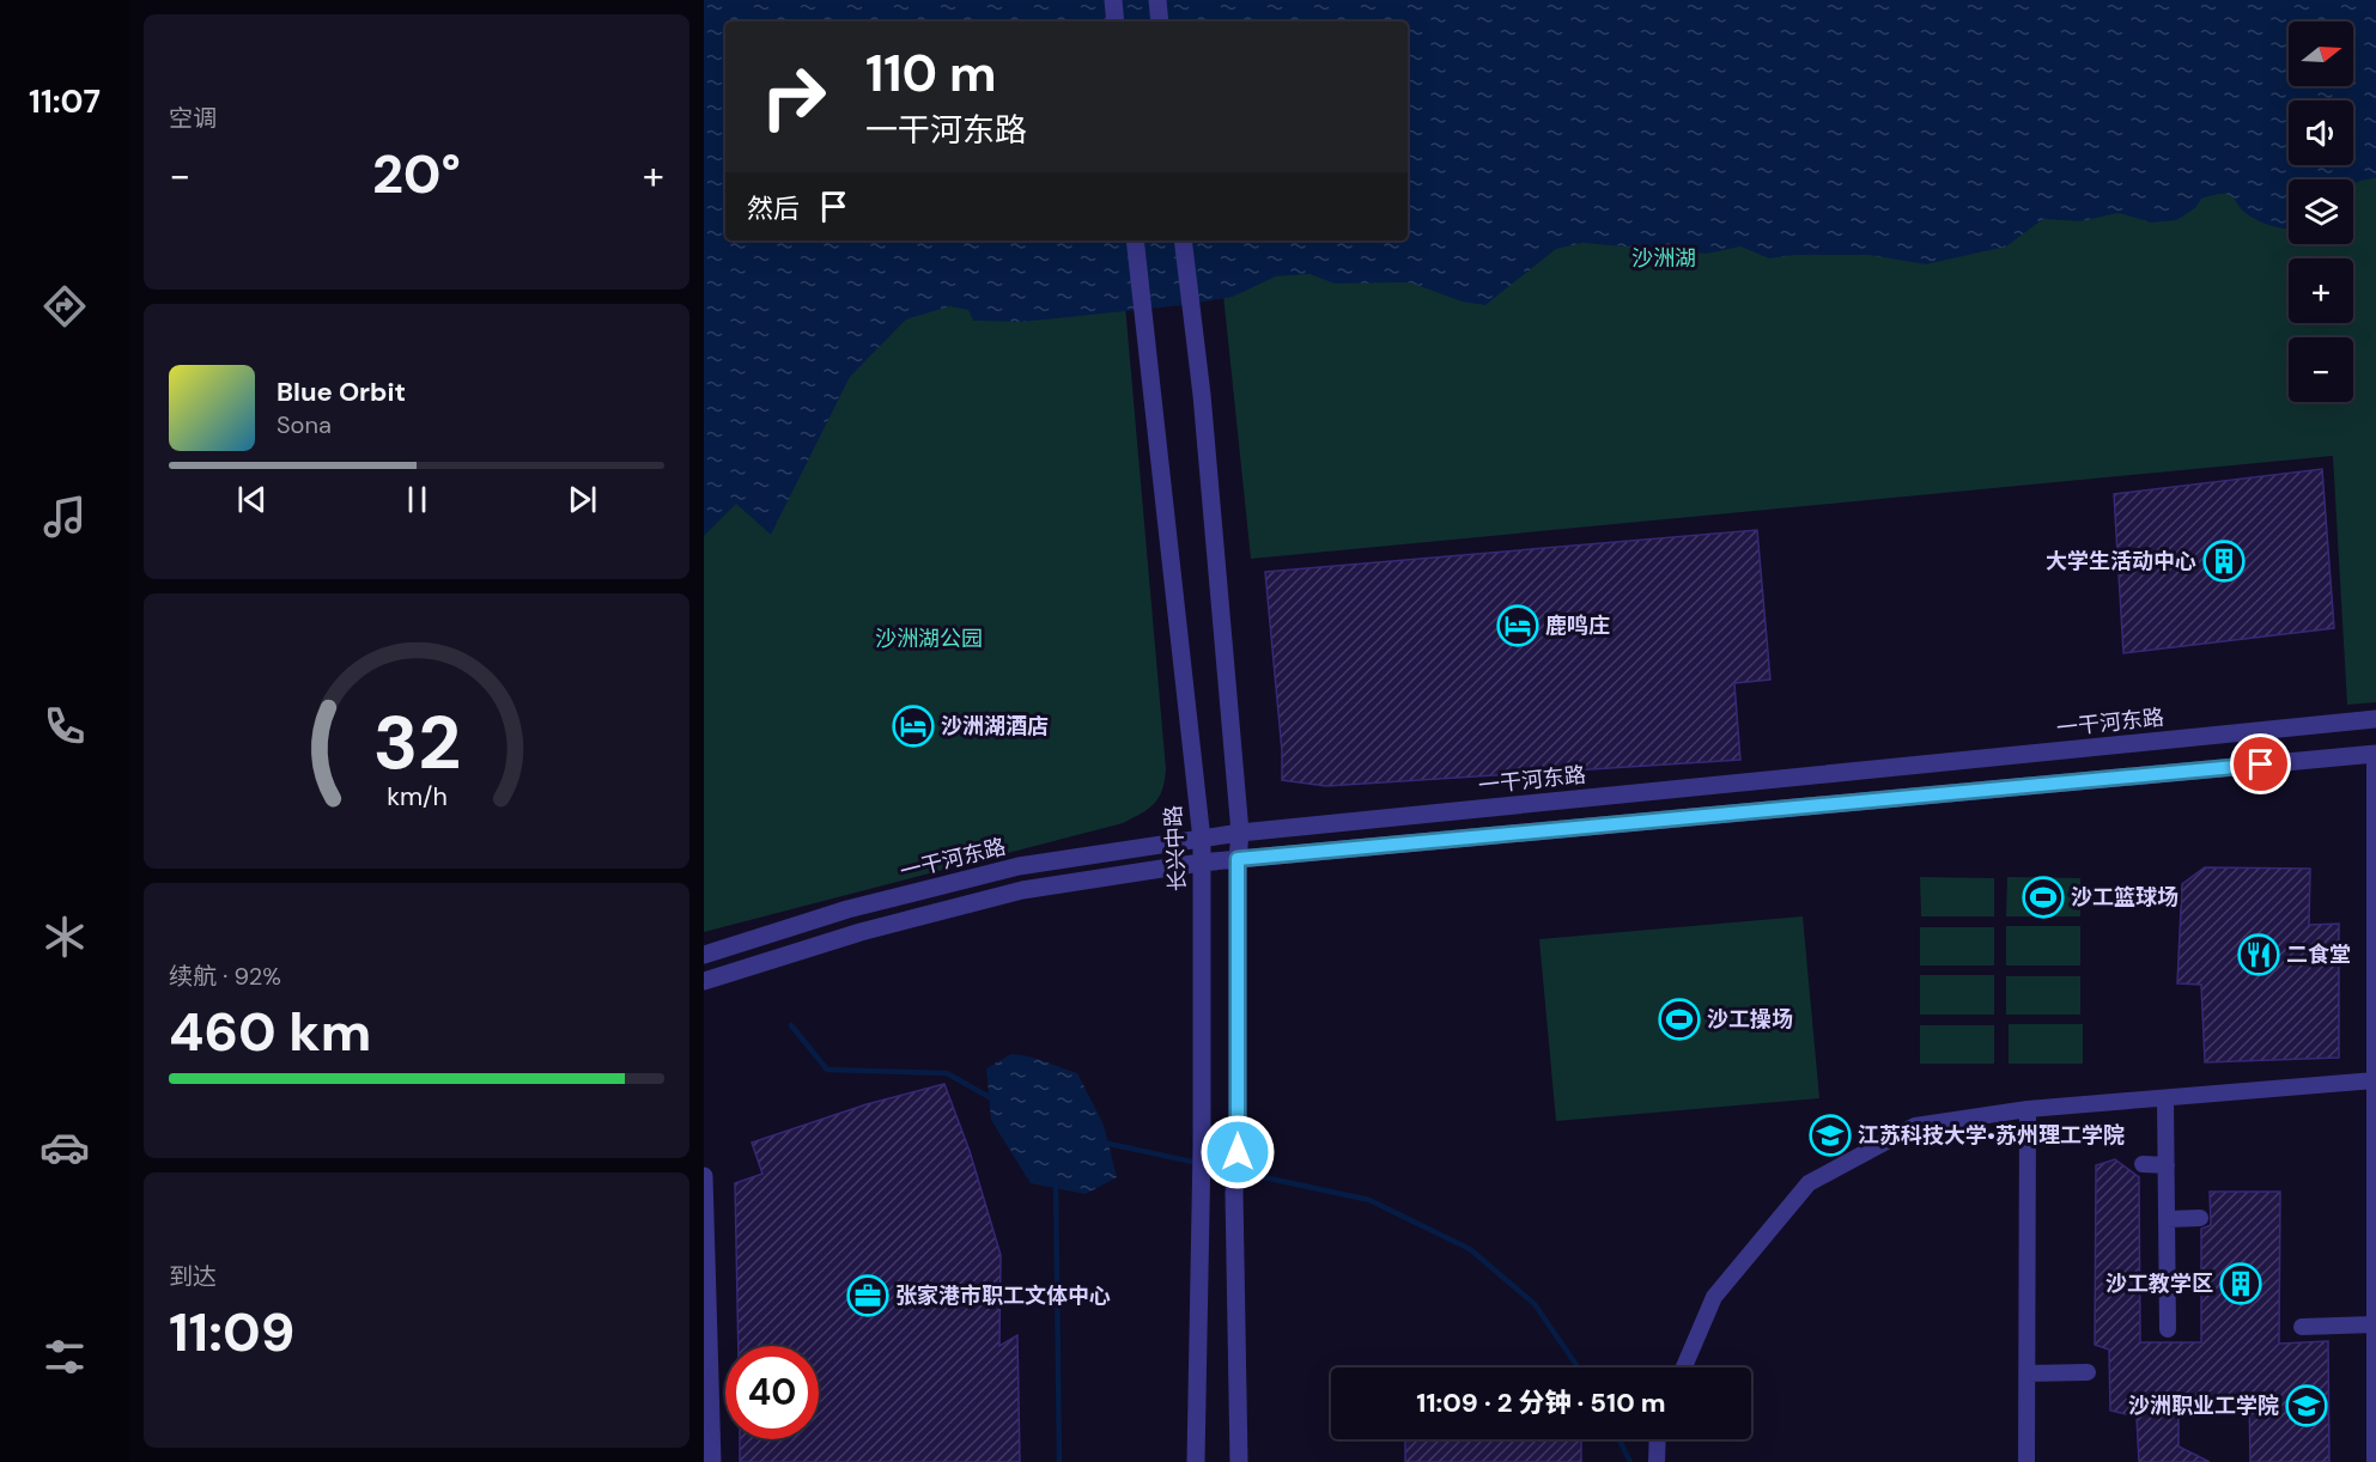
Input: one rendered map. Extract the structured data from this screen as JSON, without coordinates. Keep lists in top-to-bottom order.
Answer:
{
  "streets": {
    "street": ["一干河东路", "长兴中路"]
  },
  "crossings": [
    ["一干河东路", "长兴中路"]
  ],
  "parks": ["沙洲湖", "沙洲湖公园"],
  "places": {
    "building": ["大学生活动中心", "沙工教学区"],
    "hotel": ["鹿鸣庄", "沙洲湖酒店"],
    "sports": ["沙工篮球场", "沙工操场"],
    "restaurant": ["二食堂"],
    "school or university": ["江苏科技大学•苏州理工学院", "沙洲职业工学院"],
    "office": ["张家港市职工文体中心"]
  },
  "north": "right",
  "page": {
    "tabs": "11:07",
    "tile": [
      "空调",
      ["续航 · 92%", "460 km"],
      ["到达", "11:09"]
    ],
    "map_buttons": ["+", "−"],
    "turn": ["110 m", "一干河东路"],
    "heat": ["−", "20°", "+"],
    "then": "然后",
    "song": ["Blue Orbit", "Sona"],
    "limit": "40",
    "trip": "11:09 · 2 分钟 · 510 m",
    "gauge": ["32", "km/h"]
  }
}
